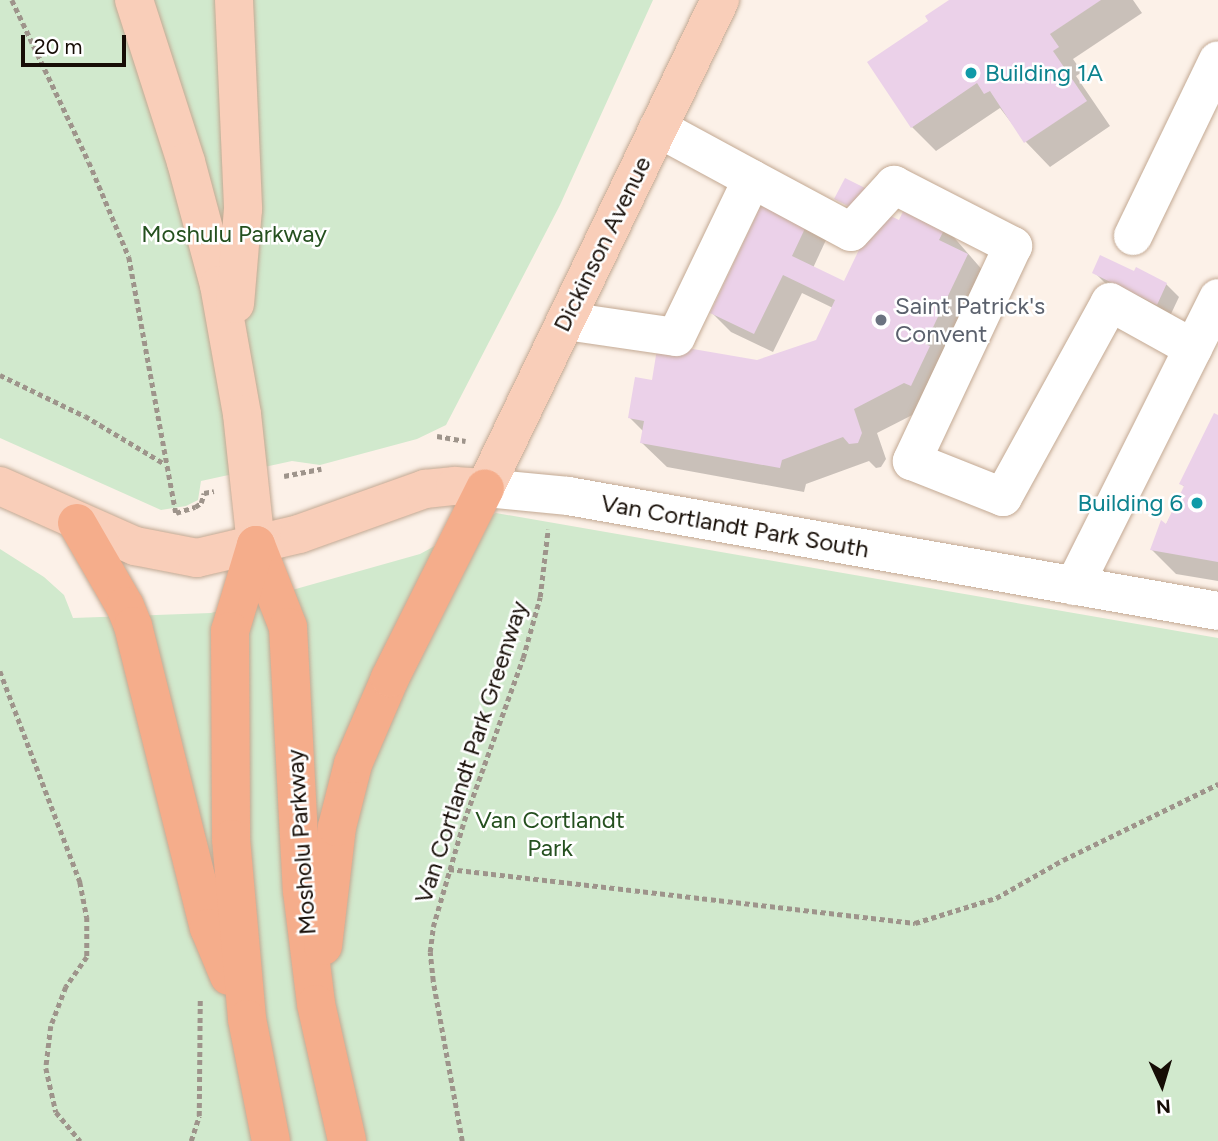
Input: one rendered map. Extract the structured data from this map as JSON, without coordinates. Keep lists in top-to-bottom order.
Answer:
{
  "streets": {
    "highway": ["Mosholu Parkway"],
    "main road": ["Dickinson Avenue", "Van Cortlandt Park South"],
    "path": ["Van Cortlandt Park Greenway"]
  },
  "crossings": [
    ["Dickinson Avenue", "Van Cortlandt Park South"],
    ["Van Cortlandt Park South", "Mosholu Parkway"]
  ],
  "parks": ["Moshulu Parkway", "Van Cortlandt Park"],
  "places": ["Building 1A", "Saint Patrick's Convent", "Building 6"],
  "scale_bar": "20 m",
  "north": "bottom"
}
